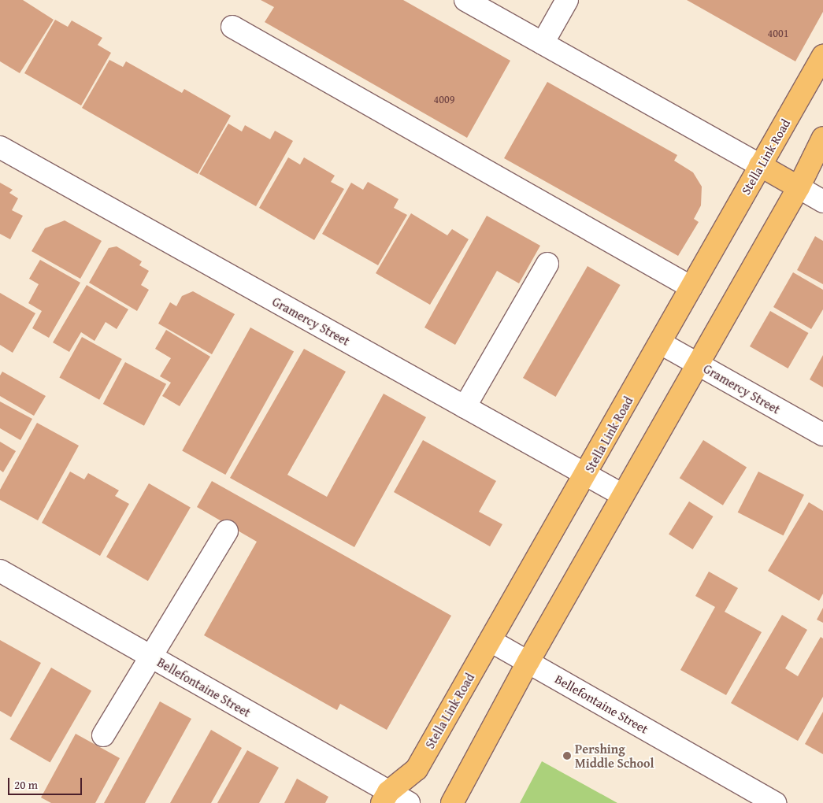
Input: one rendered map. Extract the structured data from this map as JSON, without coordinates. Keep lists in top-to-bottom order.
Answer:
{
  "streets": {
    "main road": ["Stella Link Road"],
    "street": ["Gramercy Street", "Bellefontaine Street"]
  },
  "crossings": [
    ["Stella Link Road", "Gramercy Street"],
    ["Stella Link Road", "Bellefontaine Street"]
  ],
  "places": ["Pershing Middle School"],
  "house_numbers": ["4001", "4009"],
  "scale_bar": "20 m"
}
